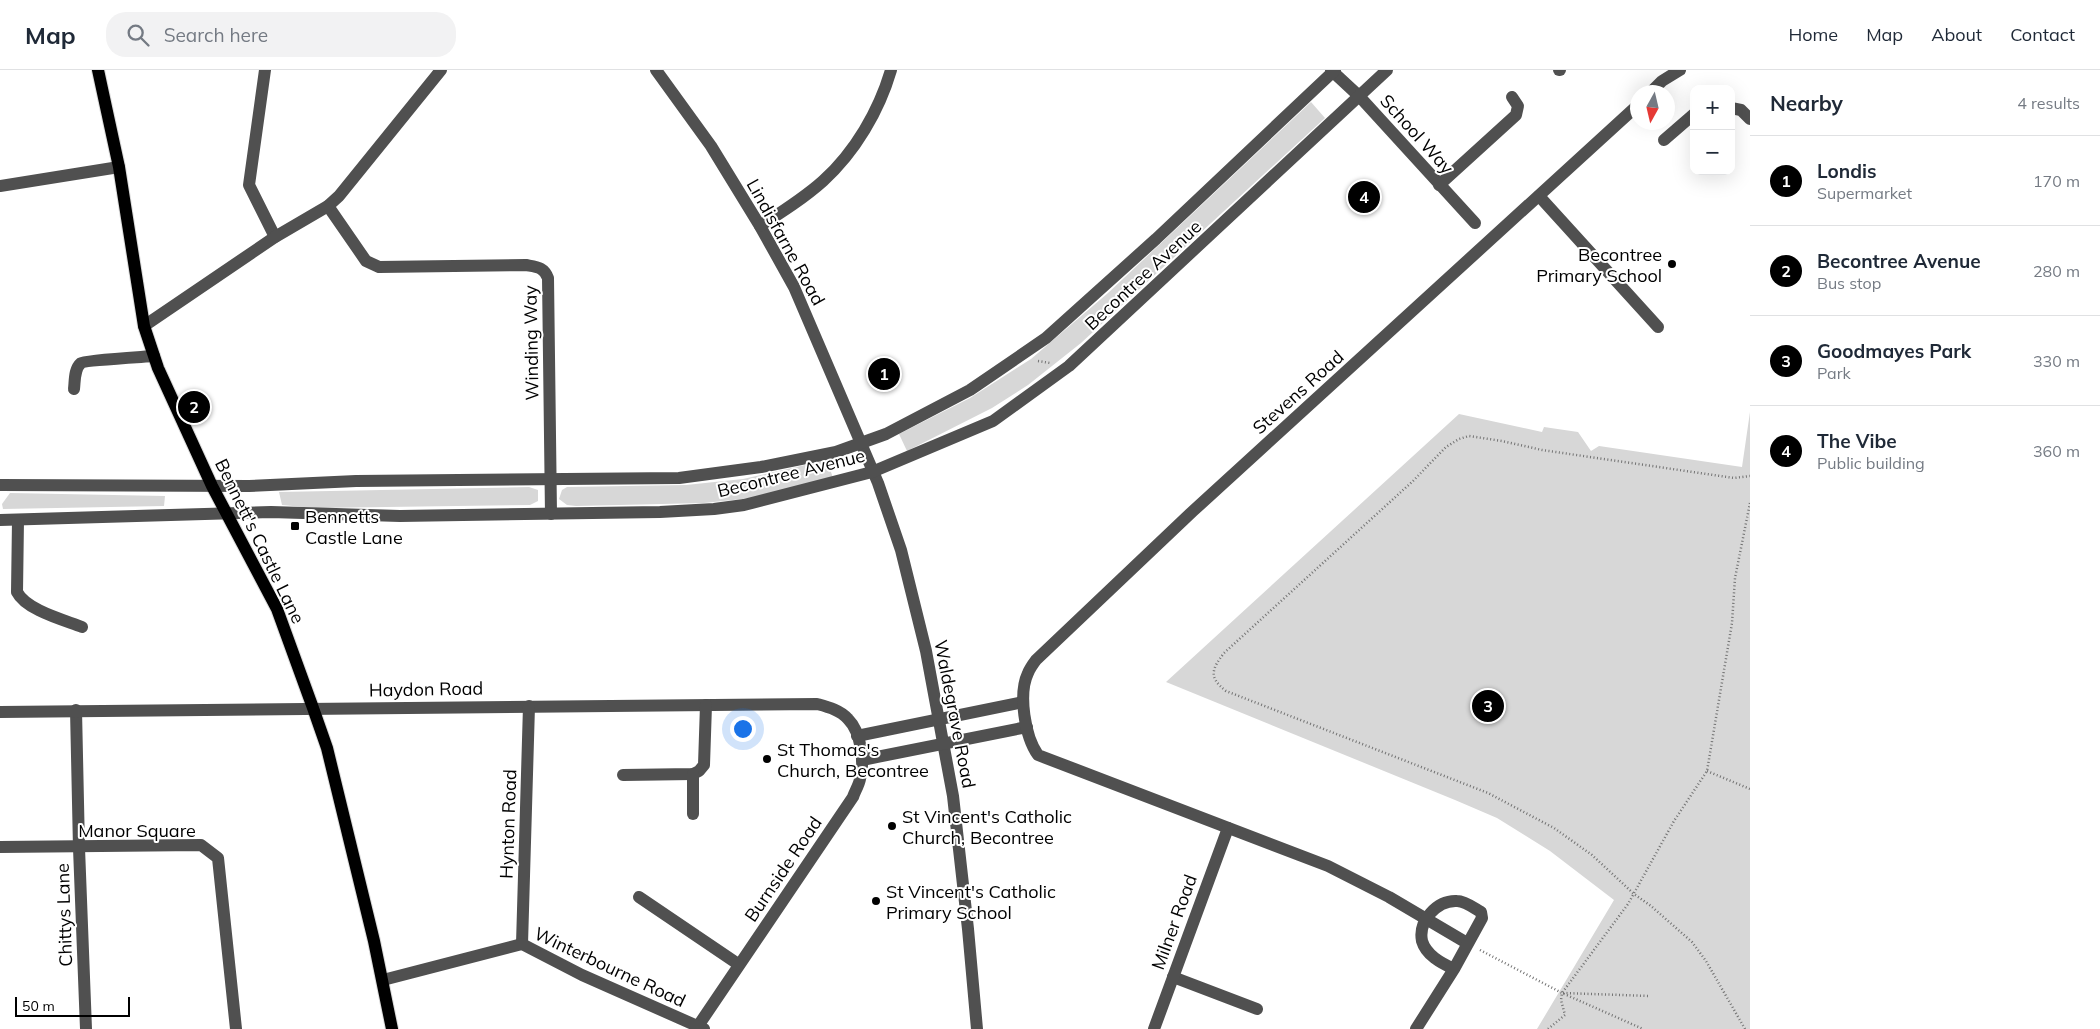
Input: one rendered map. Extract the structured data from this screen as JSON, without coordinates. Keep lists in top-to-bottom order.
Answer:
{
  "streets": {
    "main road": ["Bennett's Castle Lane"],
    "street": [
      "School Way",
      "Lindisfarne Road",
      "Becontree Avenue",
      "Winding Way",
      "Stevens Road",
      "Haydon Road",
      "Waldegrave Road",
      "Hynton Road",
      "Manor Square",
      "Burnside Road",
      "Chittys Lane",
      "Milner Road",
      "Winterbourne Road"
    ]
  },
  "crossings": [
    ["School Way", "Becontree Avenue"],
    ["Lindisfarne Road", "Becontree Avenue"],
    ["Lindisfarne Road", "Waldegrave Road"],
    ["Becontree Avenue", "Winding Way"],
    ["Becontree Avenue", "Bennett's Castle Lane"],
    ["Becontree Avenue", "Waldegrave Road"],
    ["Stevens Road", "Milner Road"],
    ["Bennett's Castle Lane", "Haydon Road"],
    ["Bennett's Castle Lane", "Winterbourne Road"],
    ["Haydon Road", "Hynton Road"],
    ["Haydon Road", "Burnside Road"],
    ["Haydon Road", "Chittys Lane"],
    ["Hynton Road", "Winterbourne Road"],
    ["Manor Square", "Chittys Lane"],
    ["Burnside Road", "Winterbourne Road"]
  ],
  "places": {
    "other": [
      "Becontree Primary School",
      "St Thomas's Church, Becontree",
      "St Vincent's Catholic Church, Becontree",
      "St Vincent's Catholic Primary School"
    ],
    "transit": ["Bennetts Castle Lane"]
  },
  "scale_bar": "50 m",
  "north": "bottom",
  "page": {
    "header": "Map",
    "search": "Search here",
    "nav": [
      "Home",
      "Map",
      "About",
      "Contact"
    ],
    "heading": ["Nearby", "4 results"],
    "map_buttons": ["+", "−"],
    "list": [
      {
        "mark": "1",
        "name": "Londis",
        "note": "Supermarket",
        "value": "170 m"
      },
      {
        "mark": "2",
        "name": "Becontree Avenue",
        "note": "Bus stop",
        "value": "280 m"
      },
      {
        "mark": "3",
        "name": "Goodmayes Park",
        "note": "Park",
        "value": "330 m"
      },
      {
        "mark": "4",
        "name": "The Vibe",
        "note": "Public building",
        "value": "360 m"
      }
    ],
    "pins": [
      "4",
      "1",
      "2",
      "3"
    ],
    "scale": "50 m"
  }
}
